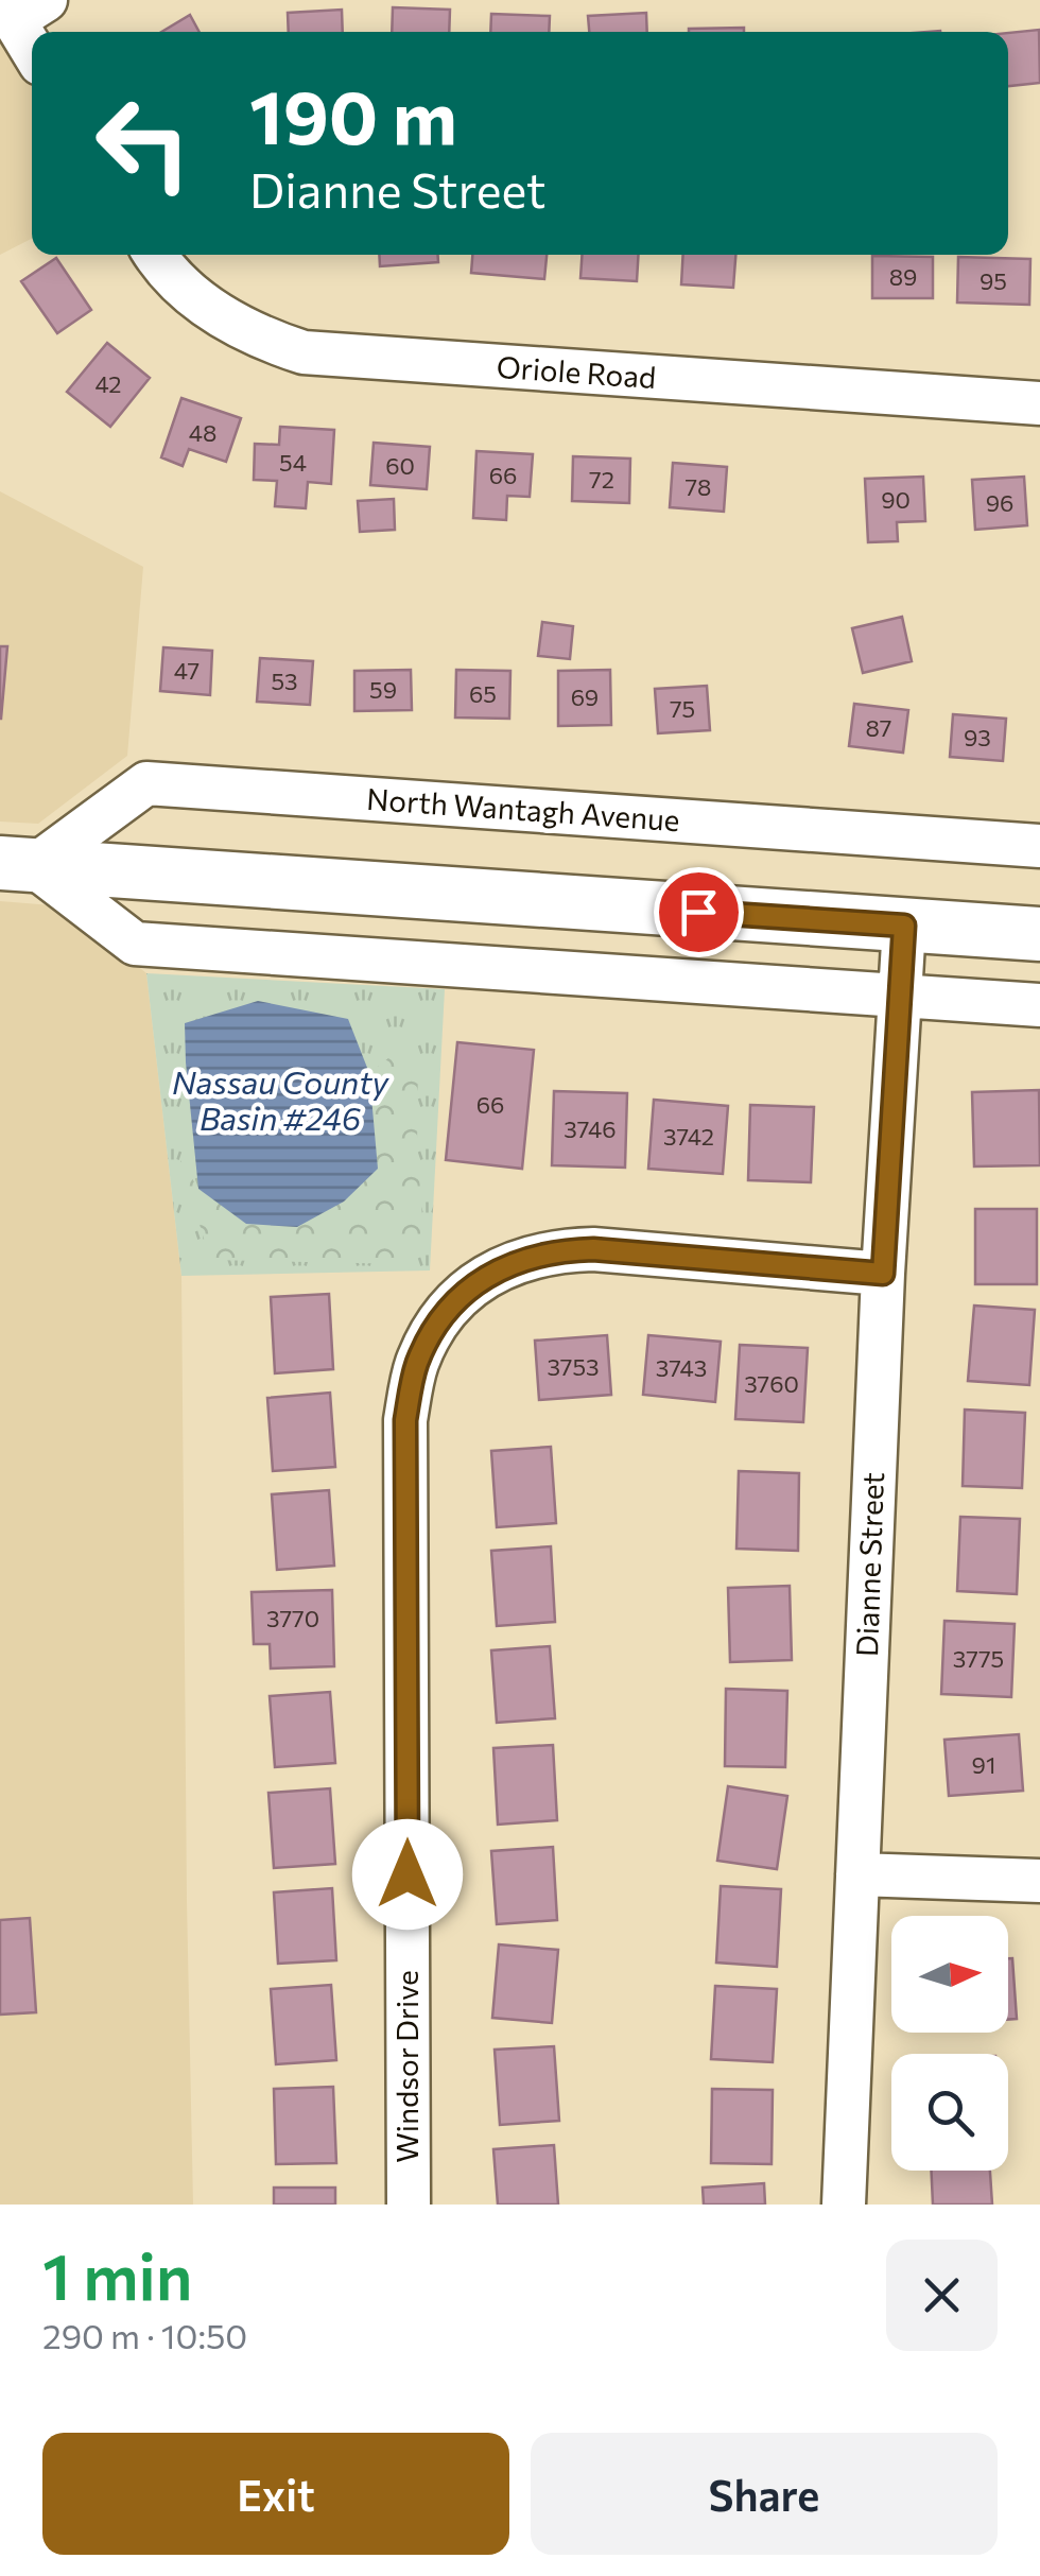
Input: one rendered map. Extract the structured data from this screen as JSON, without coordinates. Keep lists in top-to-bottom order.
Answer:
{
  "streets": {
    "street": [
      "Oriole Road",
      "North Wantagh Avenue",
      "Dianne Street",
      "Windsor Drive"
    ]
  },
  "crossings": [
    ["Dianne Street", "Windsor Drive"]
  ],
  "water": ["Nassau County Basin #246"],
  "house_numbers": [
    "89",
    "95",
    "42",
    "48",
    "54",
    "60",
    "66",
    "72",
    "78",
    "90",
    "96",
    "47",
    "53",
    "59",
    "65",
    "69",
    "75",
    "87",
    "93",
    "66",
    "3746",
    "3742",
    "3753",
    "3743",
    "3760",
    "3770",
    "3775",
    "91"
  ],
  "north": "right",
  "page": {
    "turn": ["190 m", "Dianne Street"],
    "heading": ["1 min", "290 m · 10:50"],
    "buttons": ["Exit", "Share"]
  }
}
